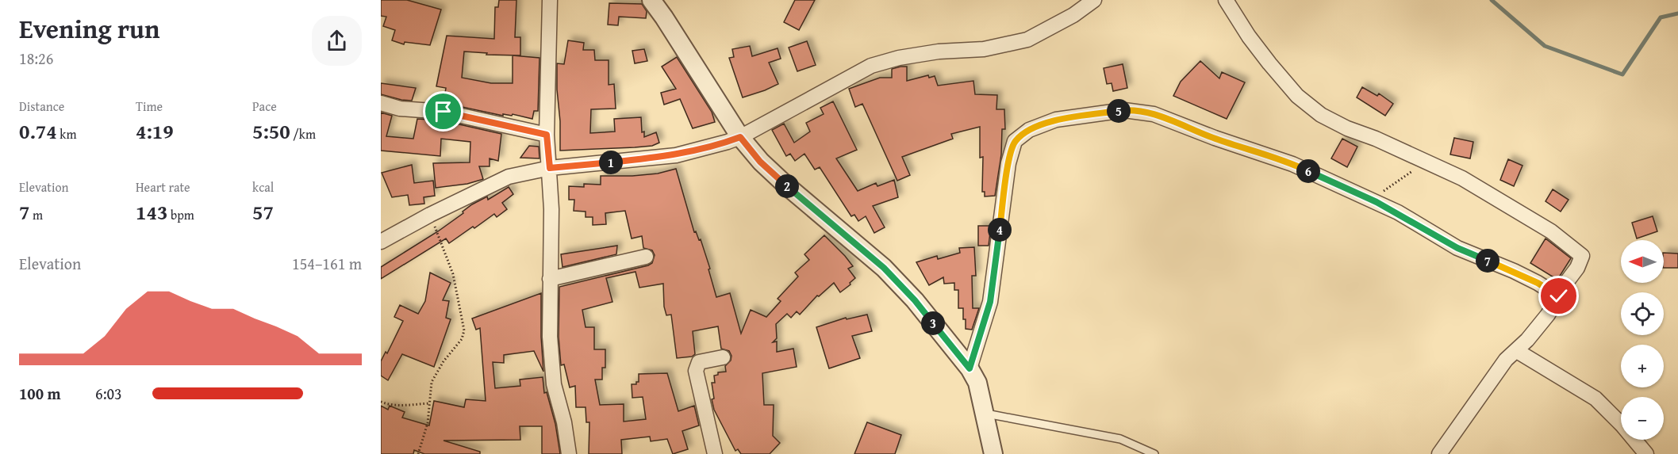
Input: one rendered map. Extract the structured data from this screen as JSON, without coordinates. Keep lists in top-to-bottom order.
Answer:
{
  "north": "left",
  "page": {
    "heading": ["Evening run", "18:26"],
    "stats": [
      ["Distance", "0.74 km"],
      ["Time", "4:19"],
      ["Pace", "5:50 /km"],
      ["Elevation", "7 m"],
      ["Heart rate", "143 bpm"],
      ["kcal", "57"]
    ],
    "pins": [
      "5",
      "1",
      "6",
      "2",
      "4",
      "7",
      "3"
    ],
    "map_buttons": ["+", "−"],
    "chart": ["Elevation", "154–161 m"],
    "list": [
      {
        "name": "100 m",
        "note": "6:03"
      }
    ]
  }
}
